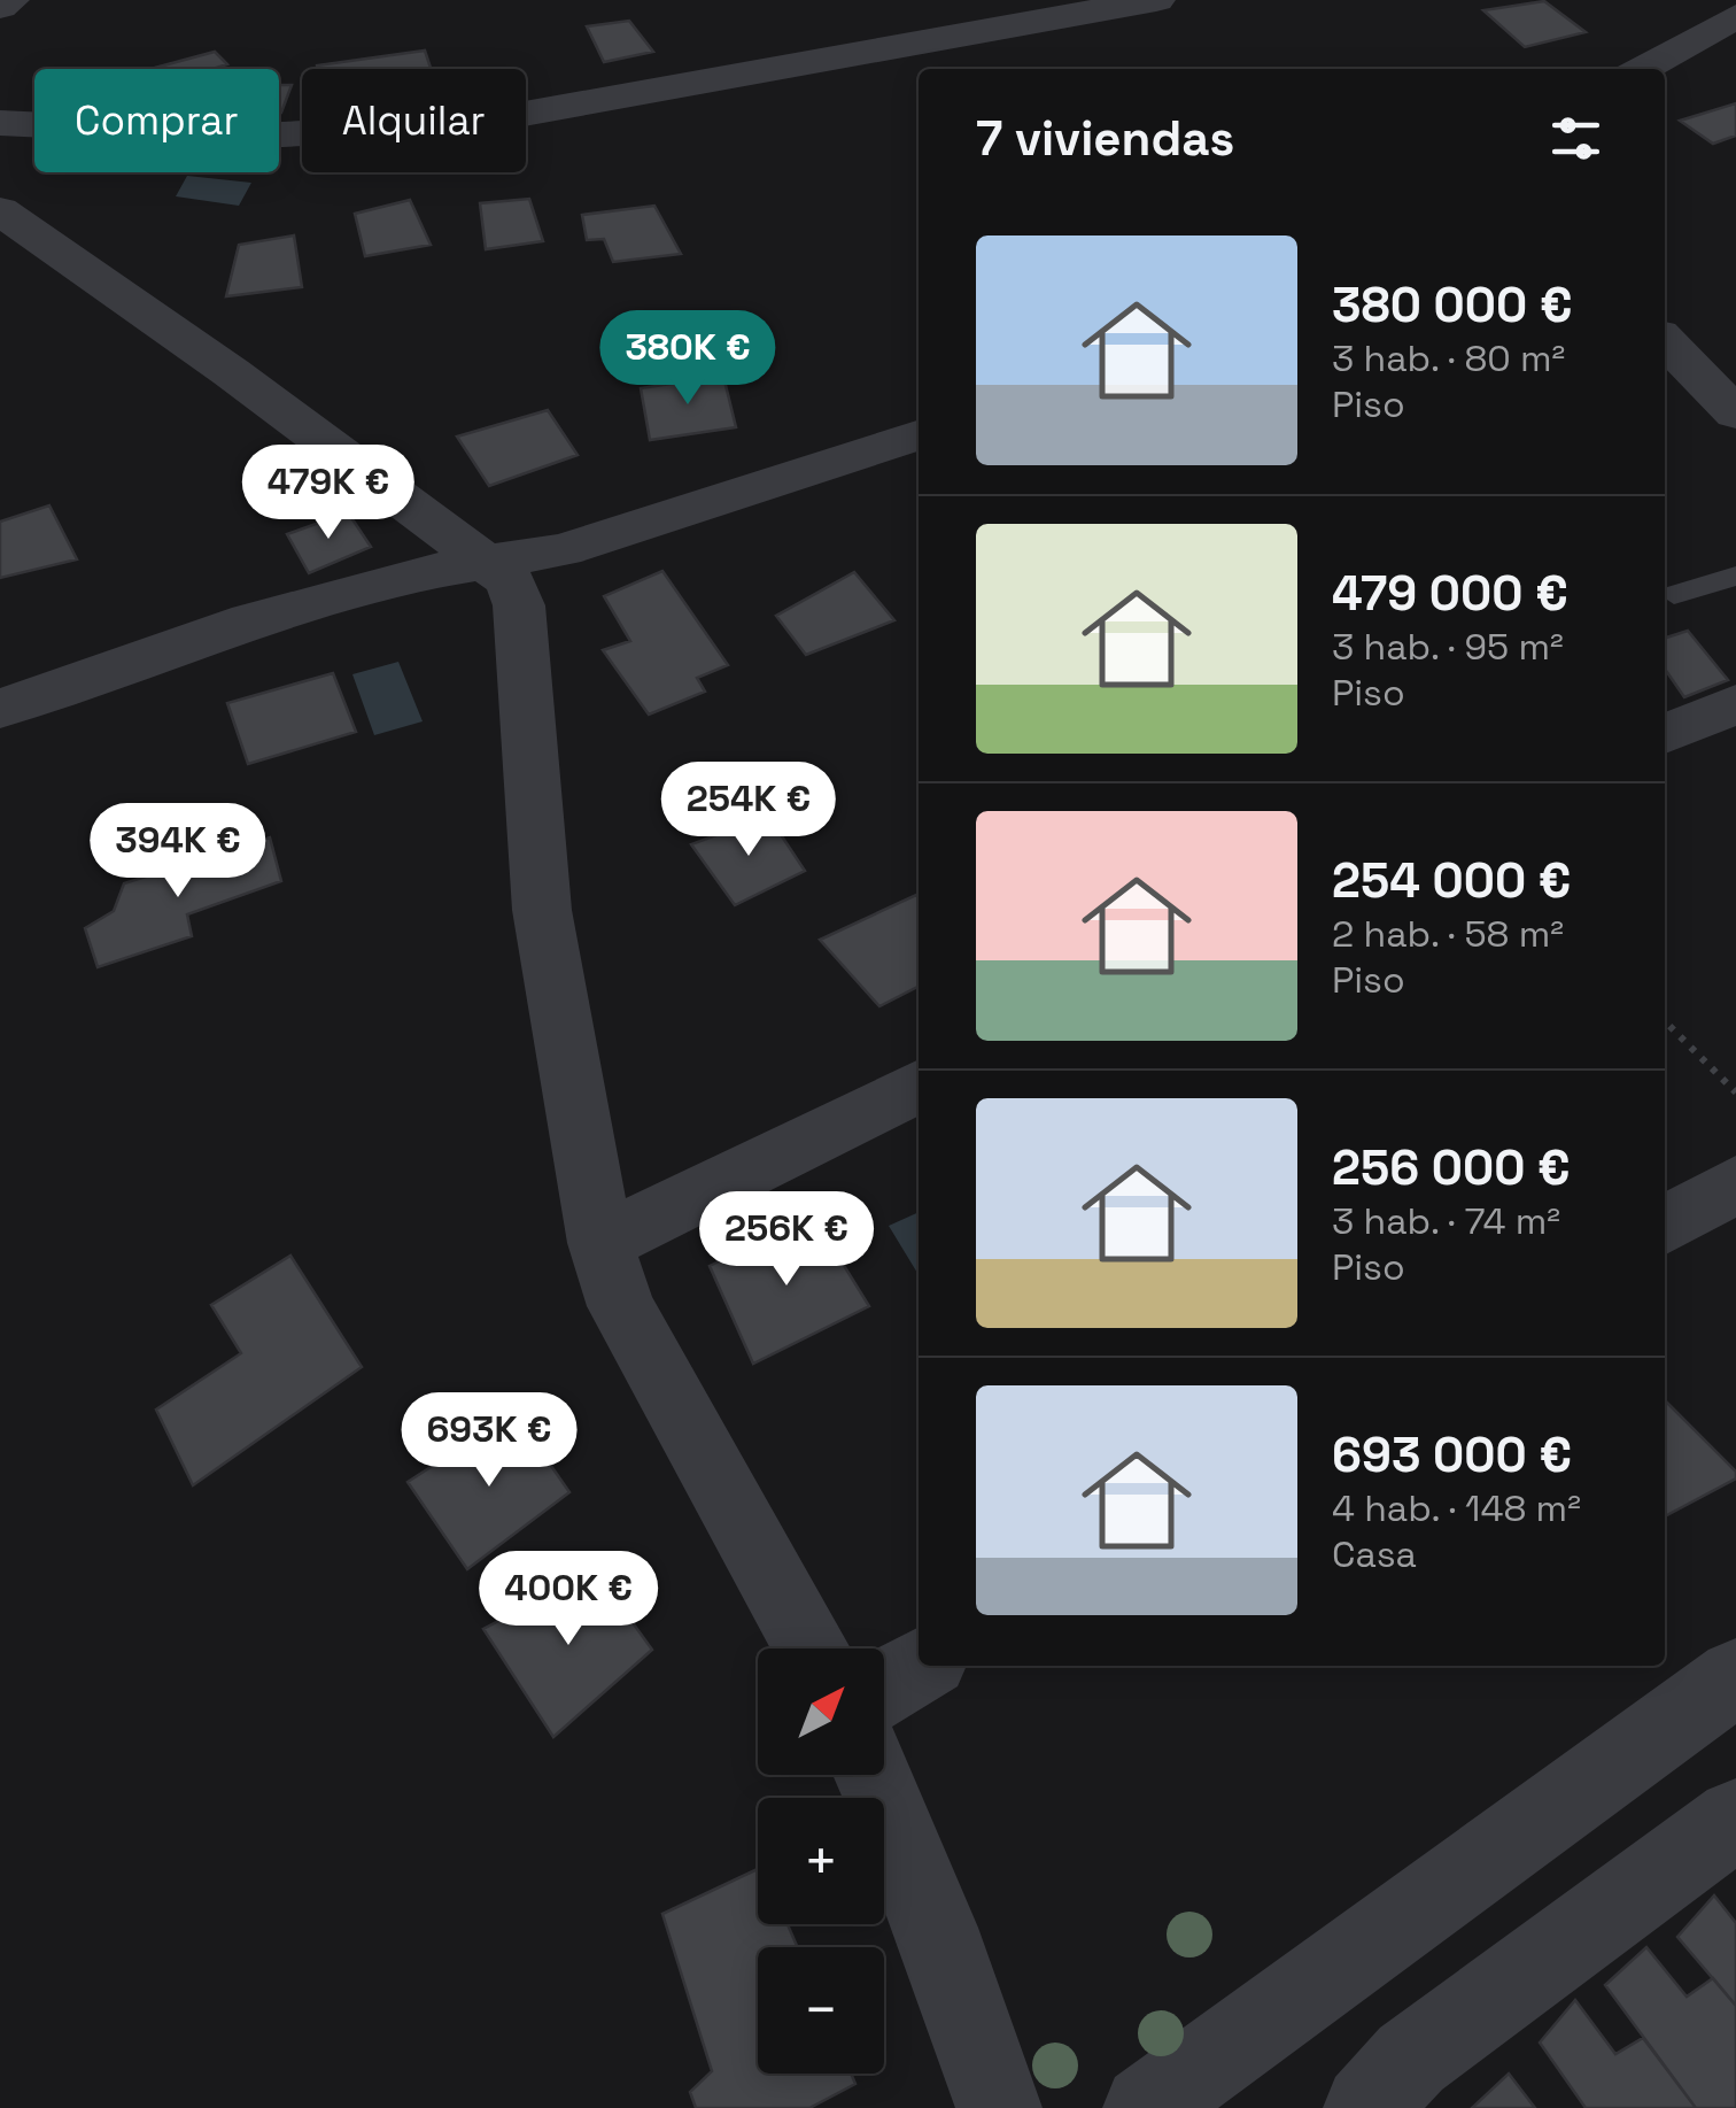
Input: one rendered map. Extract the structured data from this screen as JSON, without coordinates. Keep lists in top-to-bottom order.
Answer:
{
  "north": "top right",
  "page": {
    "chip": ["Comprar", "Alquilar"],
    "heading": "7 viviendas",
    "list": [
      {
        "name": "380 000 €",
        "note": "3 hab. · 80 m² · Piso"
      },
      {
        "name": "479 000 €",
        "note": "3 hab. · 95 m² · Piso"
      },
      {
        "name": "254 000 €",
        "note": "2 hab. · 58 m² · Piso"
      },
      {
        "name": "256 000 €",
        "note": "3 hab. · 74 m² · Piso"
      },
      {
        "name": "693 000 €",
        "note": "4 hab. · 148 m² · Casa"
      }
    ],
    "price": [
      "380K €",
      "479K €",
      "254K €",
      "394K €",
      "256K €",
      "693K €",
      "400K €"
    ],
    "map_buttons": ["+", "−"]
  }
}
